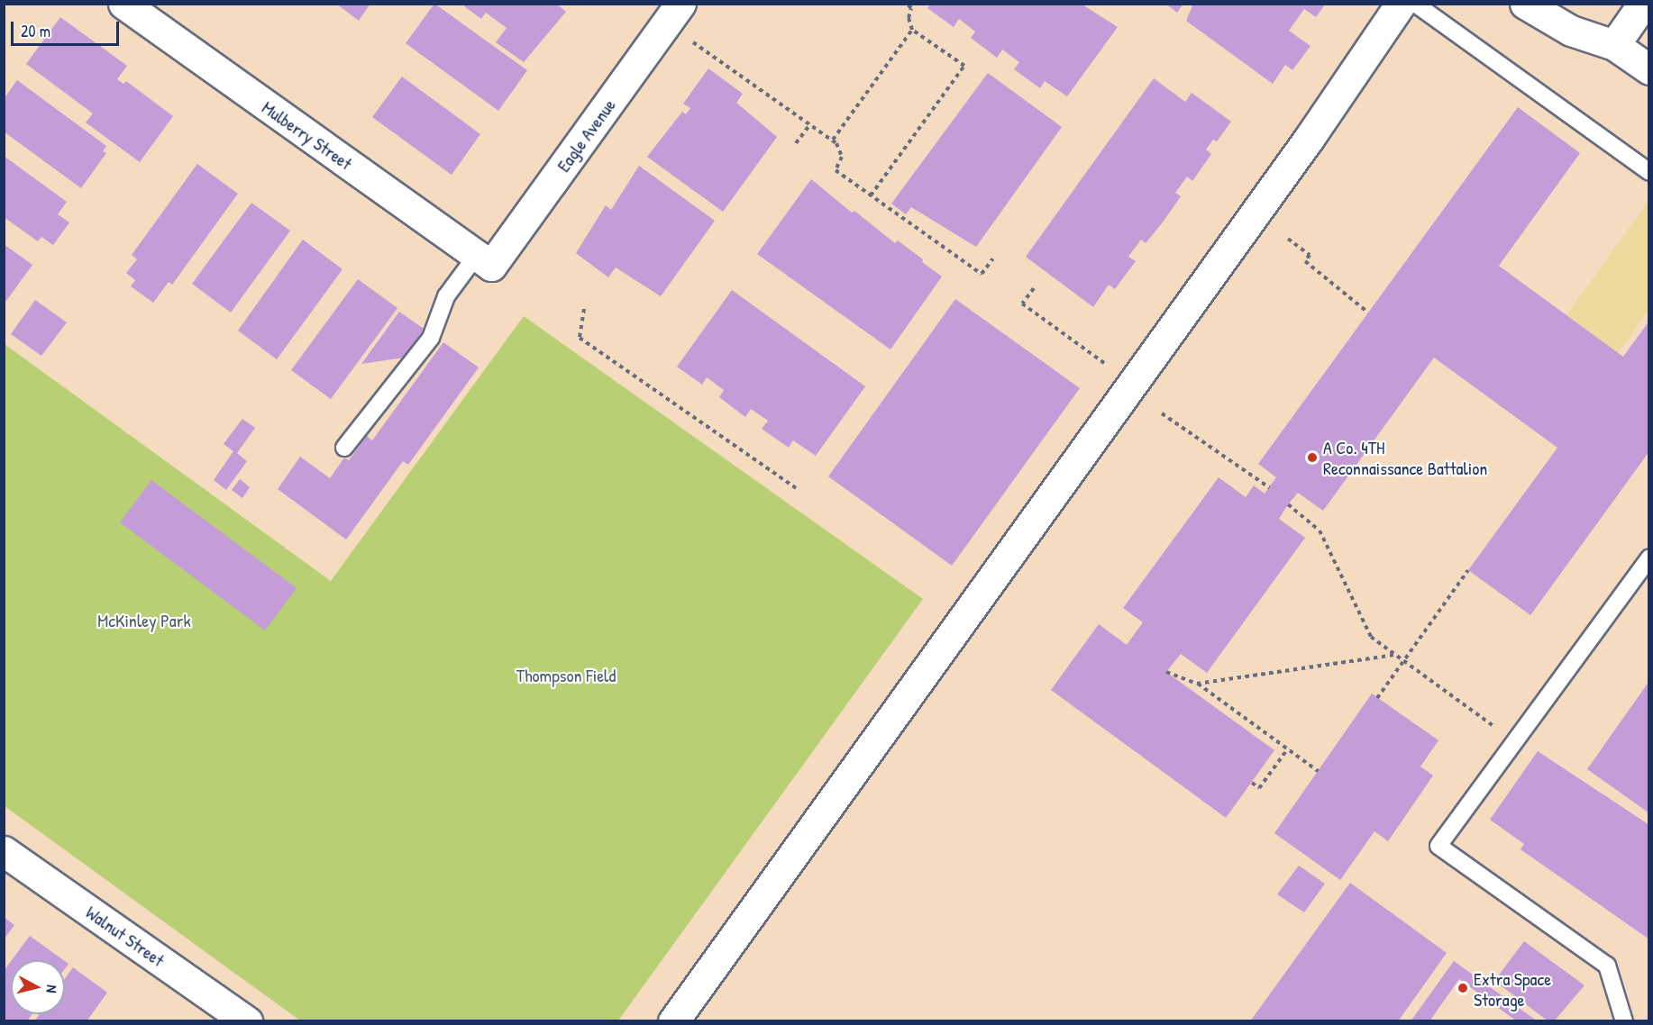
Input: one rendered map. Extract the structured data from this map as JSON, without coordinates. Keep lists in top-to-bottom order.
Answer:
{
  "streets": {
    "street": ["Mulberry Street", "Eagle Avenue", "Walnut Street"]
  },
  "crossings": [
    ["Mulberry Street", "Eagle Avenue"]
  ],
  "parks": ["McKinley Park", "Thompson Field"],
  "places": ["A Co. 4TH Reconnaissance Battalion", "Extra Space Storage"],
  "scale_bar": "20 m",
  "north": "right"
}
